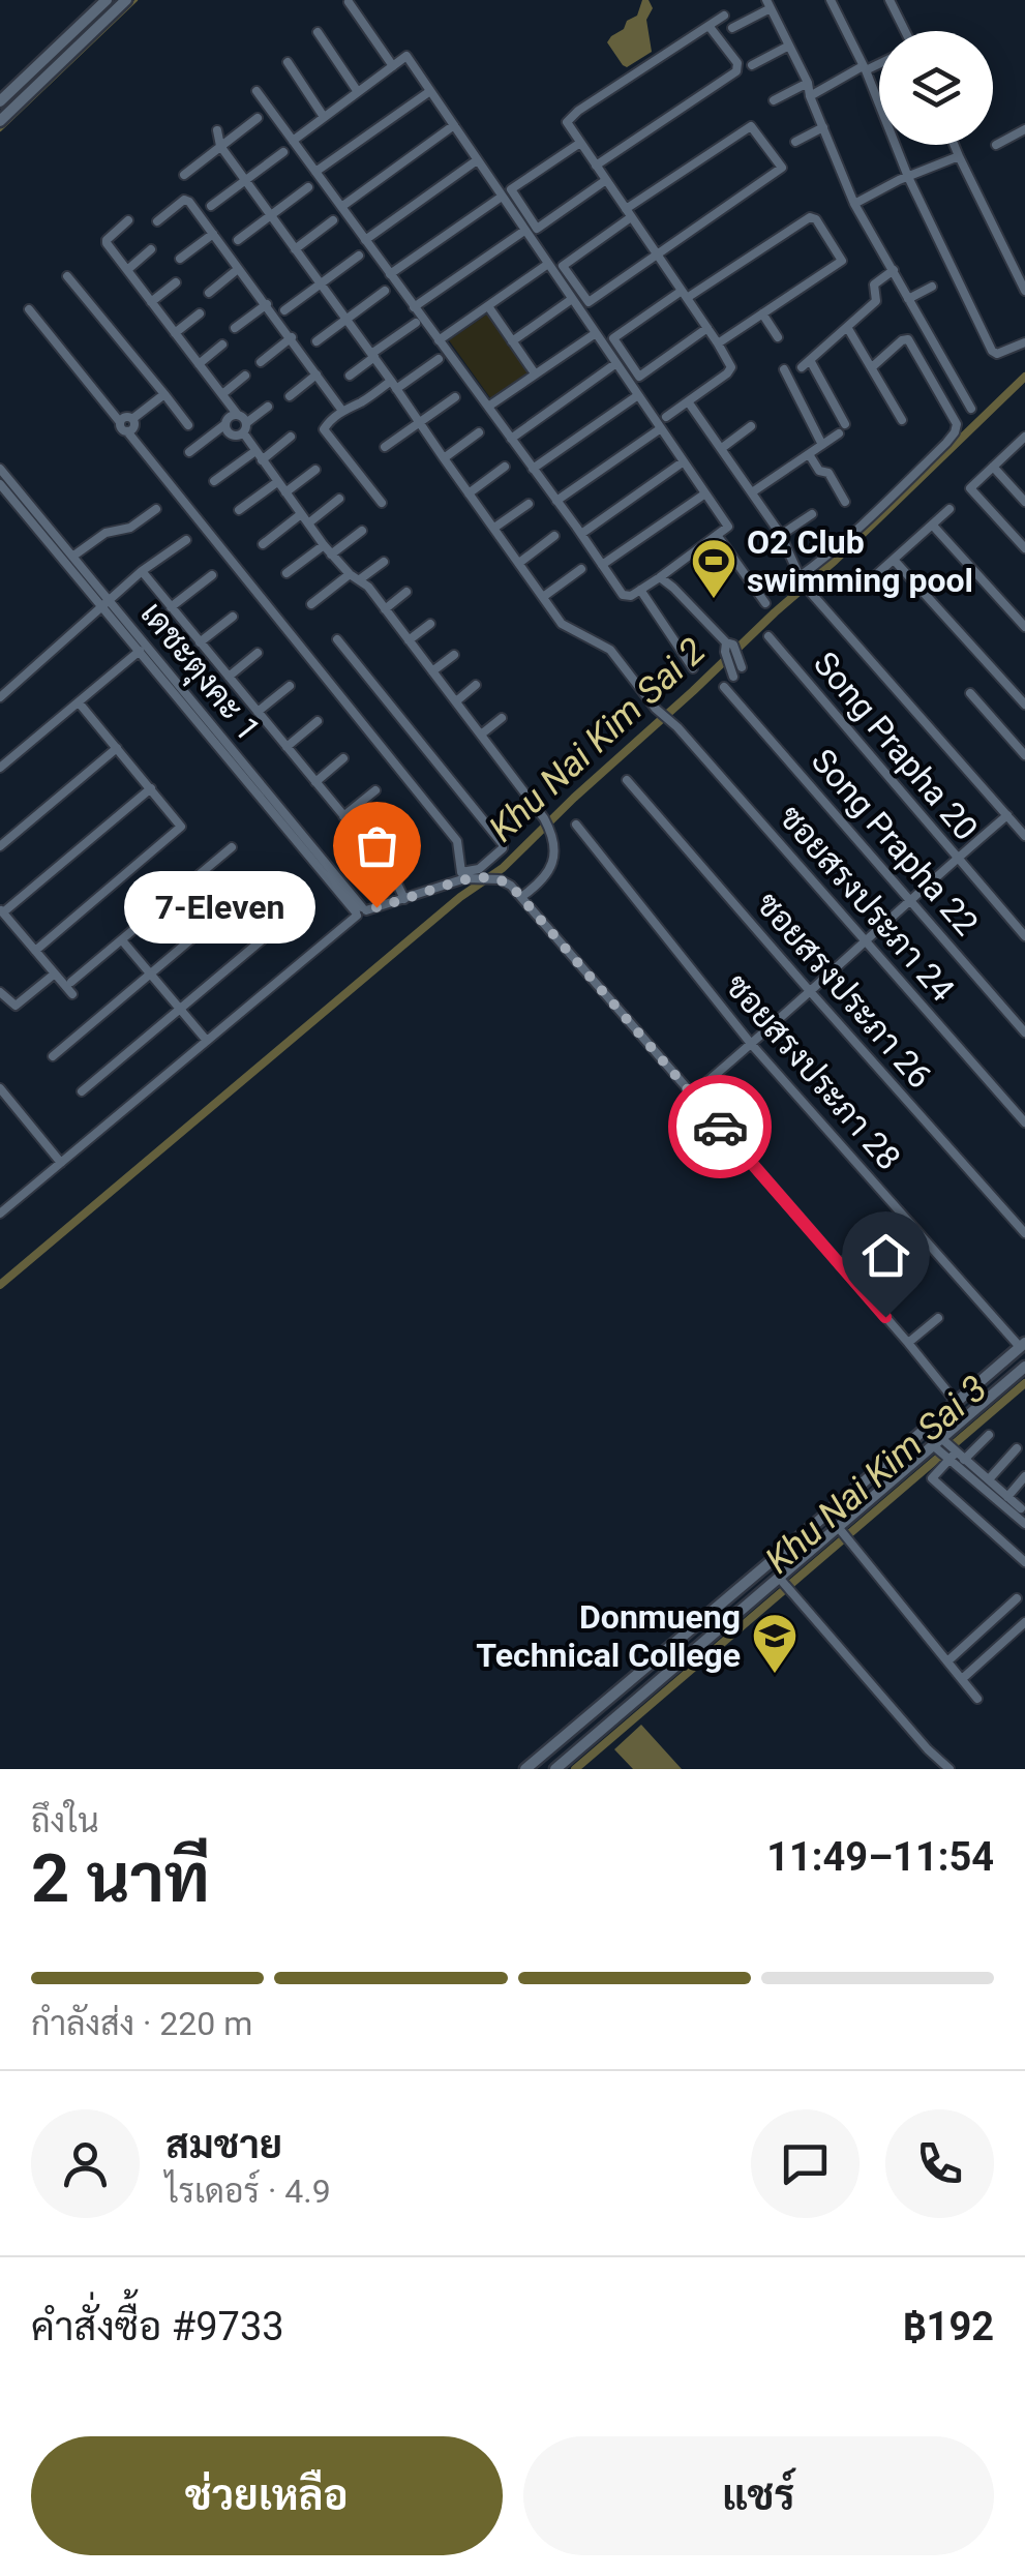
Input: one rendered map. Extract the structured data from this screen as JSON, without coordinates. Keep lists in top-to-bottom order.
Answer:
{
  "streets": {
    "street": [
      "เดชะตุงคะ 1",
      "Song Prapha 20",
      "Song Prapha 22",
      "ซอยสรงประภา 24",
      "ซอยสรงประภา 26",
      "ซอยสรงประภา 28"
    ]
  },
  "water": ["Khu Nai Kim Sai 2", "Khu Nai Kim Sai 3"],
  "places": {
    "sports": ["O2 Club swimming pool"],
    "other": ["7-Eleven"],
    "school or university": ["Donmueng Technical College"]
  },
  "page": {
    "bubble": "7-Eleven",
    "heading": ["2 นาที", "ถึงใน", "11:49–11:54"],
    "panel": [
      "สมชาย",
      "ไรเดอร์ · 4.9",
      "คำสั่งซื้อ #9733",
      "฿192"
    ],
    "bar": "กำลังส่ง · 220 m",
    "buttons": ["ช่วยเหลือ", "แชร์"]
  }
}
